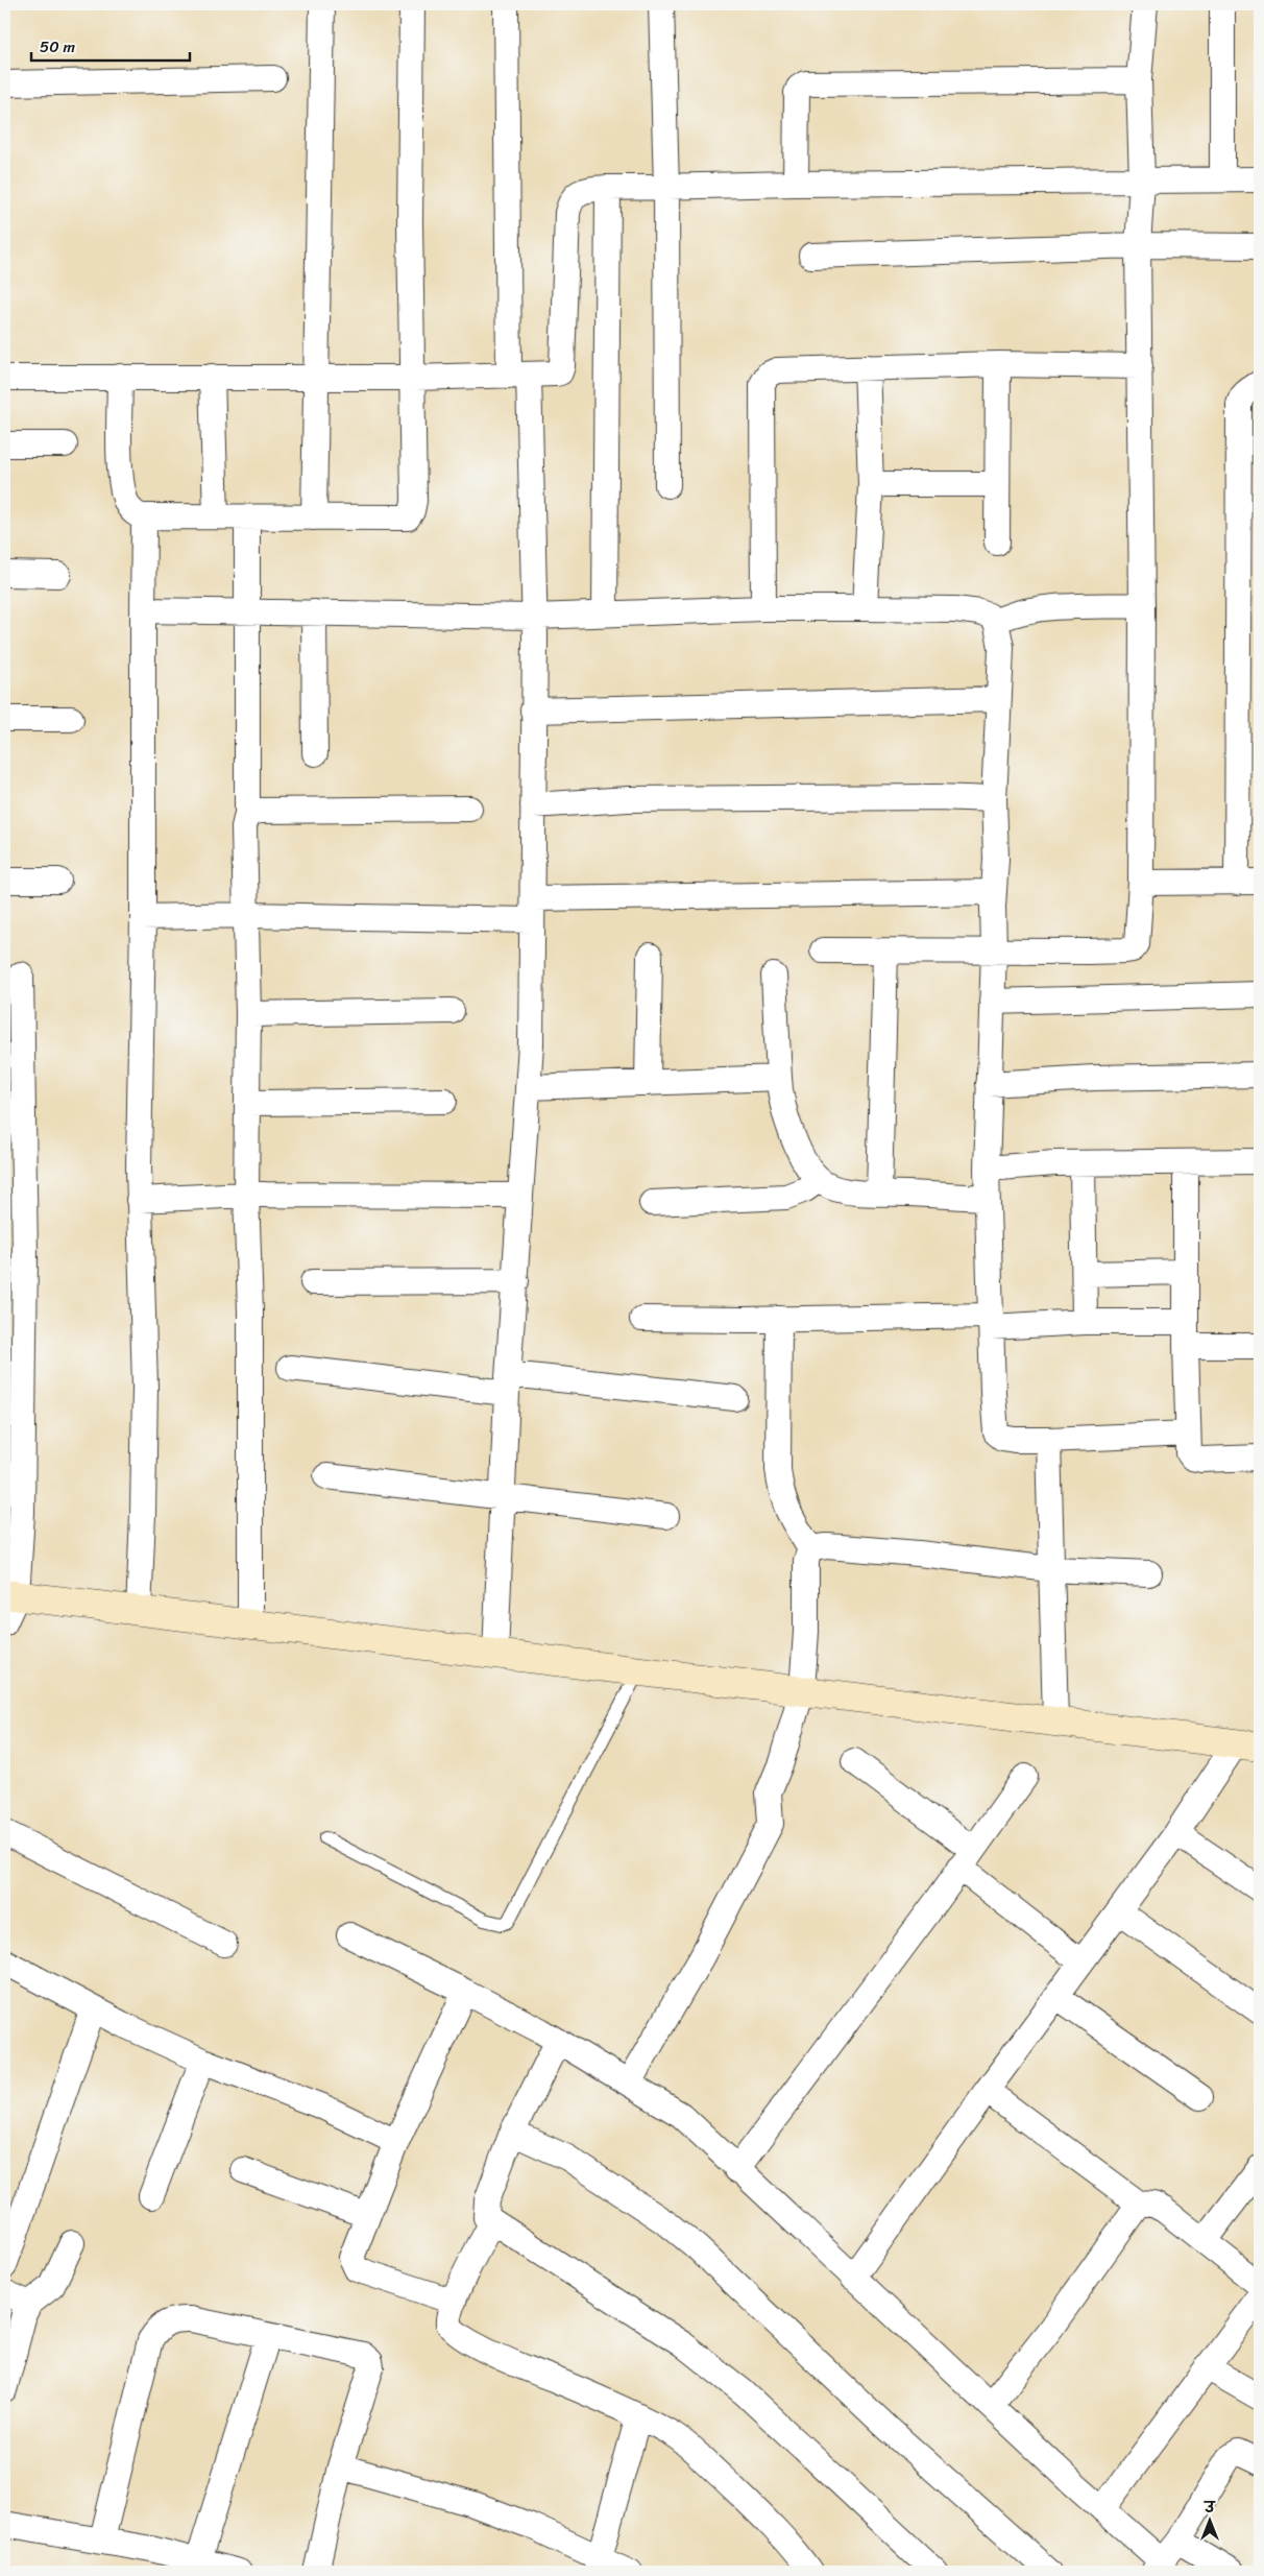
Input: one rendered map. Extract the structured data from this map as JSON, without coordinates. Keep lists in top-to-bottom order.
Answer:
{
  "scale_bar": "50 m",
  "north": "top"
}
